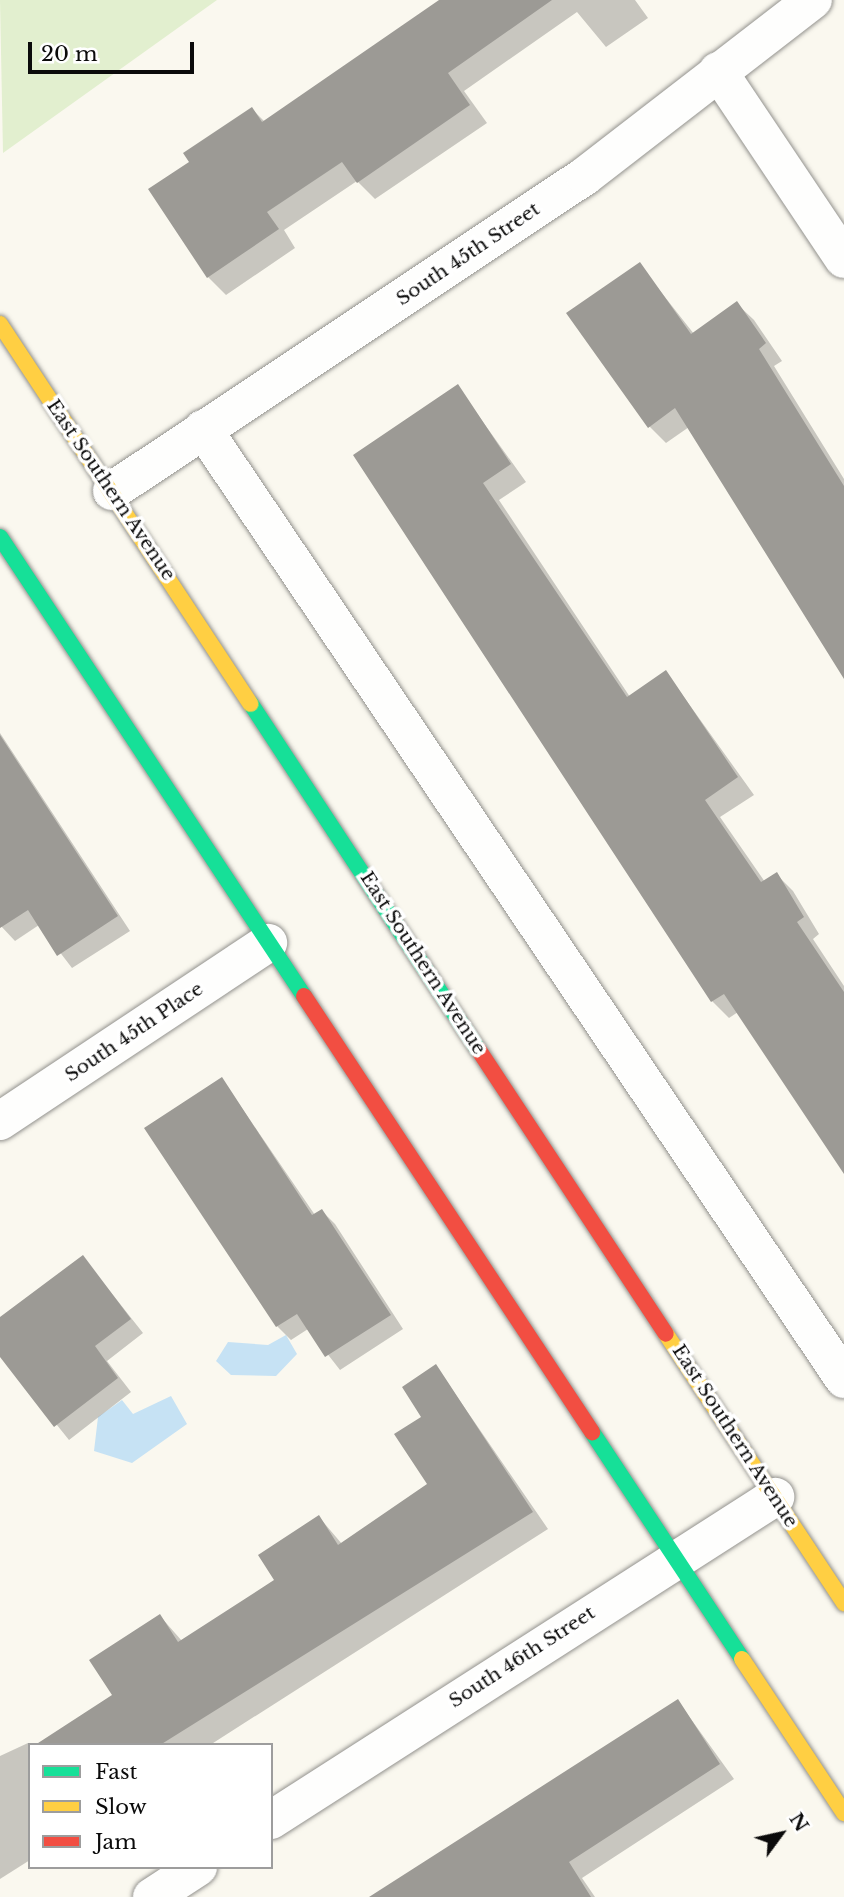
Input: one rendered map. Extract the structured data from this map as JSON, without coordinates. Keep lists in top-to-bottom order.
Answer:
{
  "streets": {
    "main road": ["East Southern Avenue"],
    "street": ["South 45th Street", "South 45th Place", "South 46th Street"]
  },
  "crossings": [
    ["South 45th Street", "East Southern Avenue"],
    ["East Southern Avenue", "South 46th Street"]
  ],
  "legend": ["Fast", "Slow", "Jam"],
  "scale_bar": "20 m",
  "north": "top right"
}
